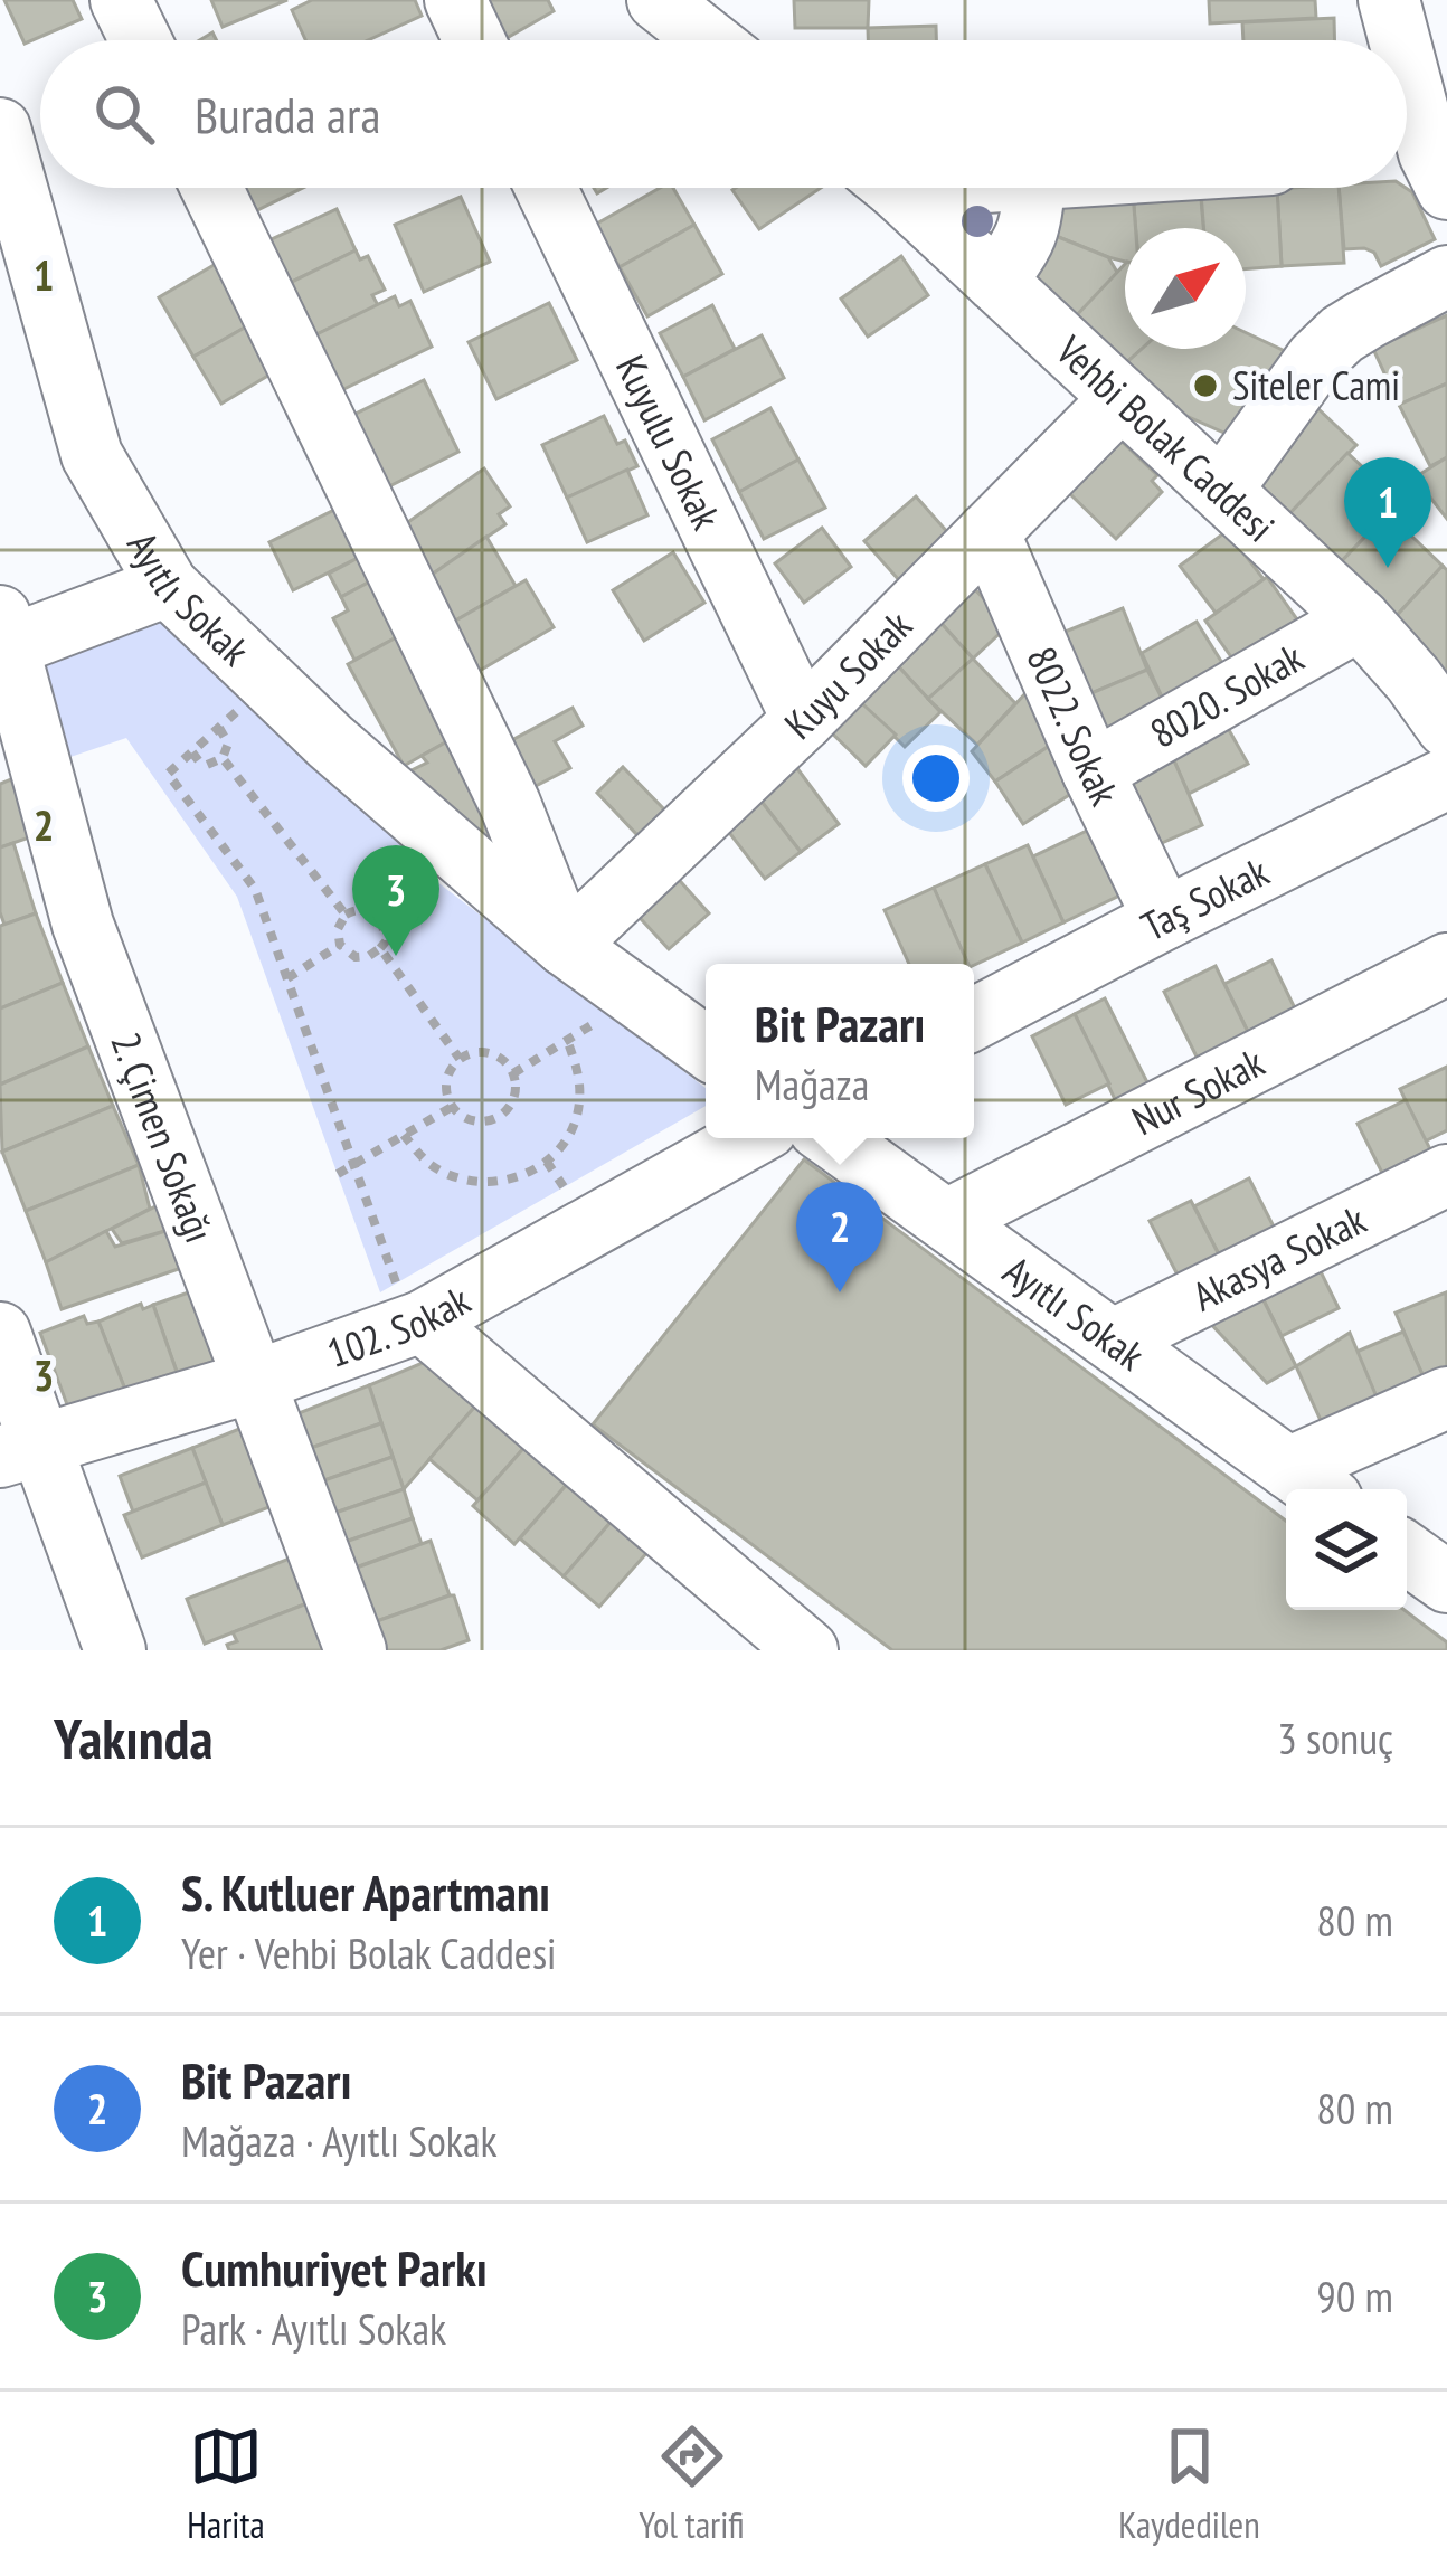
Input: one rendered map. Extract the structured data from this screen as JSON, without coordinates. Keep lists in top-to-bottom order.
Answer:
{
  "streets": {
    "street": [
      "Vehbi Bolak Caddesi",
      "Kuyulu Sokak",
      "Ayıtlı Sokak",
      "Kuyu Sokak",
      "8020. Sokak",
      "8022. Sokak",
      "Taş Sokak",
      "Nur Sokak",
      "2. Çimen Sokağı",
      "Akasya Sokak",
      "102. Sokak"
    ]
  },
  "crossings": [
    ["Vehbi Bolak Caddesi", "Kuyu Sokak"],
    ["Vehbi Bolak Caddesi", "8020. Sokak"],
    ["Kuyulu Sokak", "Kuyu Sokak"],
    ["Ayıtlı Sokak", "Kuyu Sokak"],
    ["Ayıtlı Sokak", "Nur Sokak"],
    ["Ayıtlı Sokak", "Akasya Sokak"],
    ["Kuyu Sokak", "8022. Sokak"],
    ["8020. Sokak", "8022. Sokak"],
    ["8022. Sokak", "Taş Sokak"],
    ["2. Çimen Sokağı", "102. Sokak"]
  ],
  "places": ["Siteler Cami"],
  "north": "top right",
  "page": {
    "search": "Burada ara",
    "pins": ["1", "3", "2"],
    "popup": ["Bit Pazarı", "Mağaza"],
    "heading": ["Yakında", "3 sonuç"],
    "list": [
      {
        "mark": "1",
        "name": "S. Kutluer Apartmanı",
        "note": "Yer · Vehbi Bolak Caddesi",
        "value": "80 m"
      },
      {
        "mark": "2",
        "name": "Bit Pazarı",
        "note": "Mağaza · Ayıtlı Sokak",
        "value": "80 m"
      },
      {
        "mark": "3",
        "name": "Cumhuriyet Parkı",
        "note": "Park · Ayıtlı Sokak",
        "value": "90 m"
      }
    ],
    "nav": ["Harita", "Yol tarifi", "Kaydedilen"]
  },
  "grid": {
    "rows": ["1", "2", "3"]
  }
}
